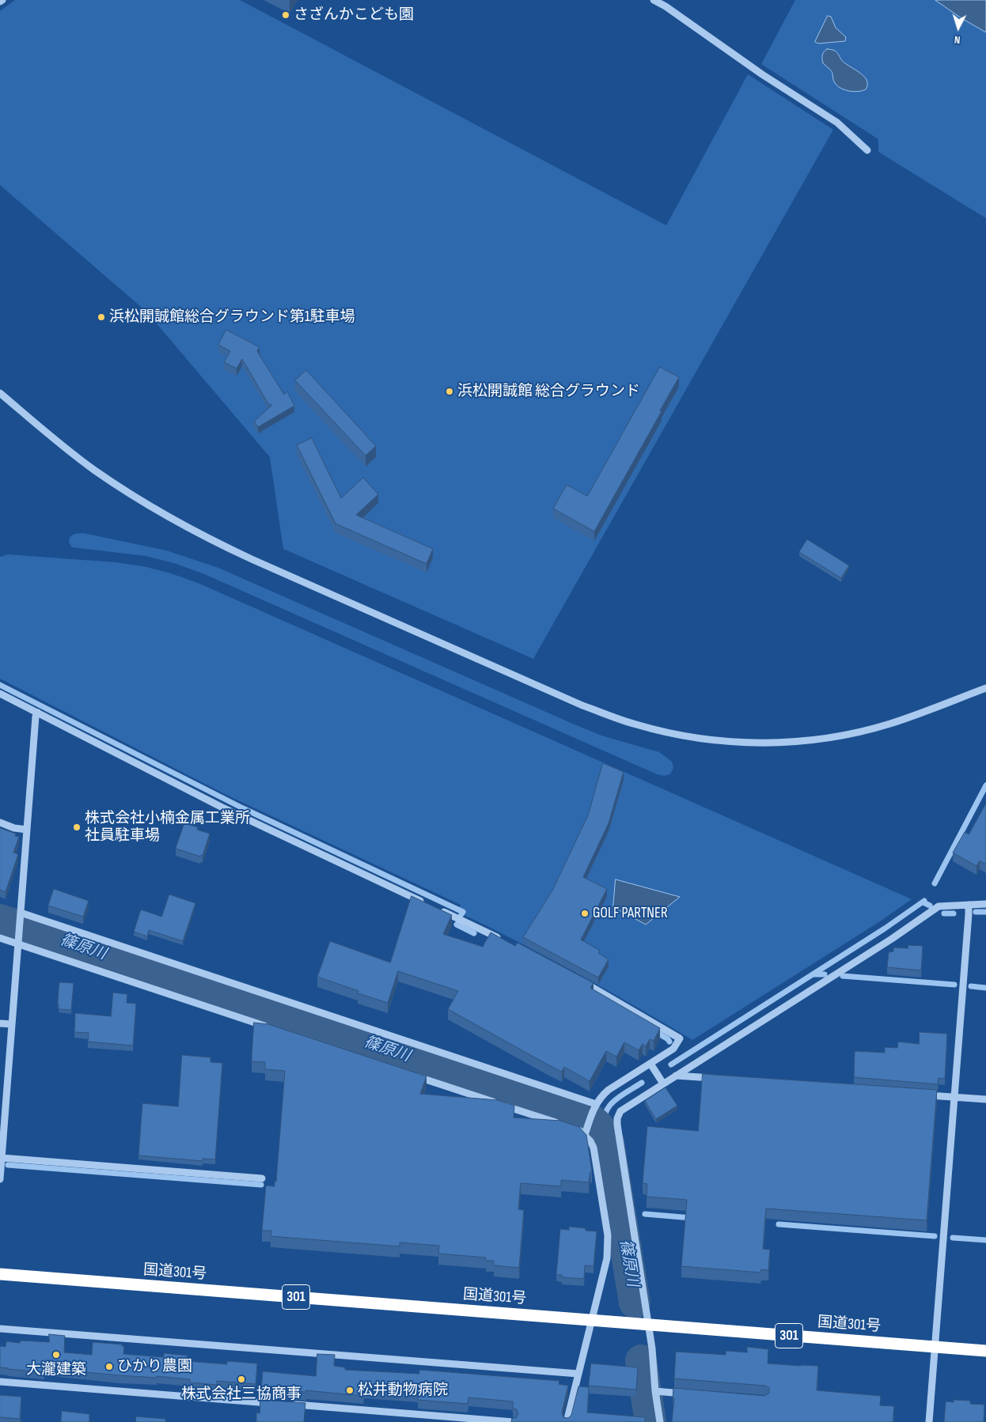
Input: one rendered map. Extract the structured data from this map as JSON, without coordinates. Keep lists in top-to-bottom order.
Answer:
{
  "streets": {
    "highway": ["国道301号", "301"]
  },
  "water": ["篠原川"],
  "places": [
    "さざんかこども園",
    "浜松開誠館総合グラウンド第1駐車場",
    "浜松開誠館 総合グラウンド",
    "株式会社小楠金属工業所 社員駐車場",
    "GOLF PARTNER",
    "大瀧建築",
    "ひかり農園",
    "株式会社三協商事",
    "松井動物病院"
  ],
  "north": "bottom"
}
